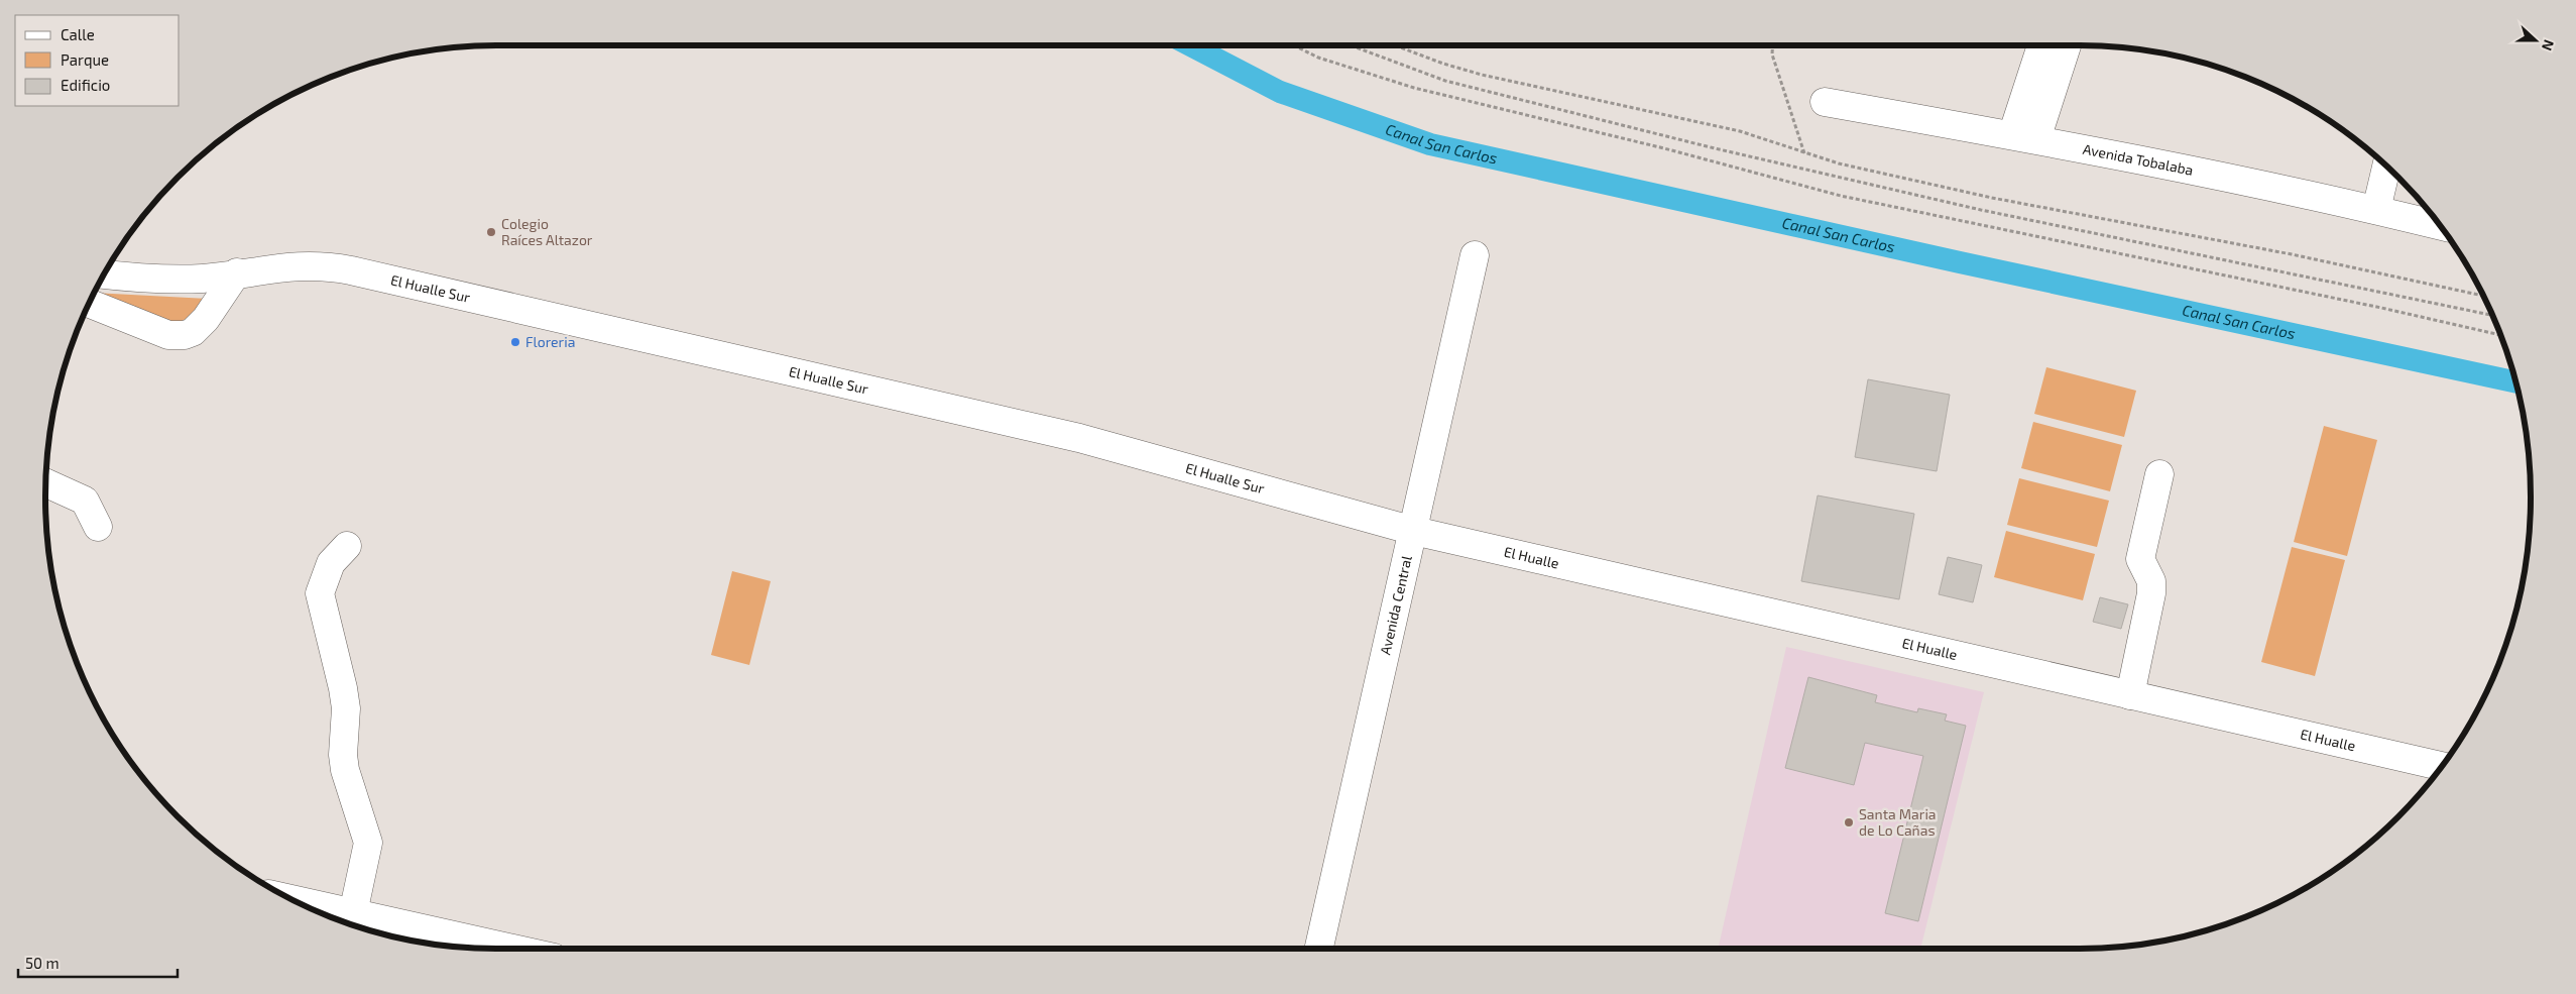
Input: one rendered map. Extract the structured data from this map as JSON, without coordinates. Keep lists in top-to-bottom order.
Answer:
{
  "streets": {
    "street": [
      "Avenida Tobalaba",
      "El Hualle Sur",
      "El Hualle",
      "Avenida Central"
    ]
  },
  "crossings": [
    ["El Hualle Sur", "El Hualle"],
    ["El Hualle Sur", "Avenida Central"],
    ["El Hualle", "Avenida Central"]
  ],
  "water": ["Canal San Carlos"],
  "places": ["Colegio Raíces Altazor", "Floreria", "Santa Maria de Lo Cañas"],
  "legend": ["Calle", "Parque", "Edificio"],
  "scale_bar": "50 m",
  "north": "right"
}
